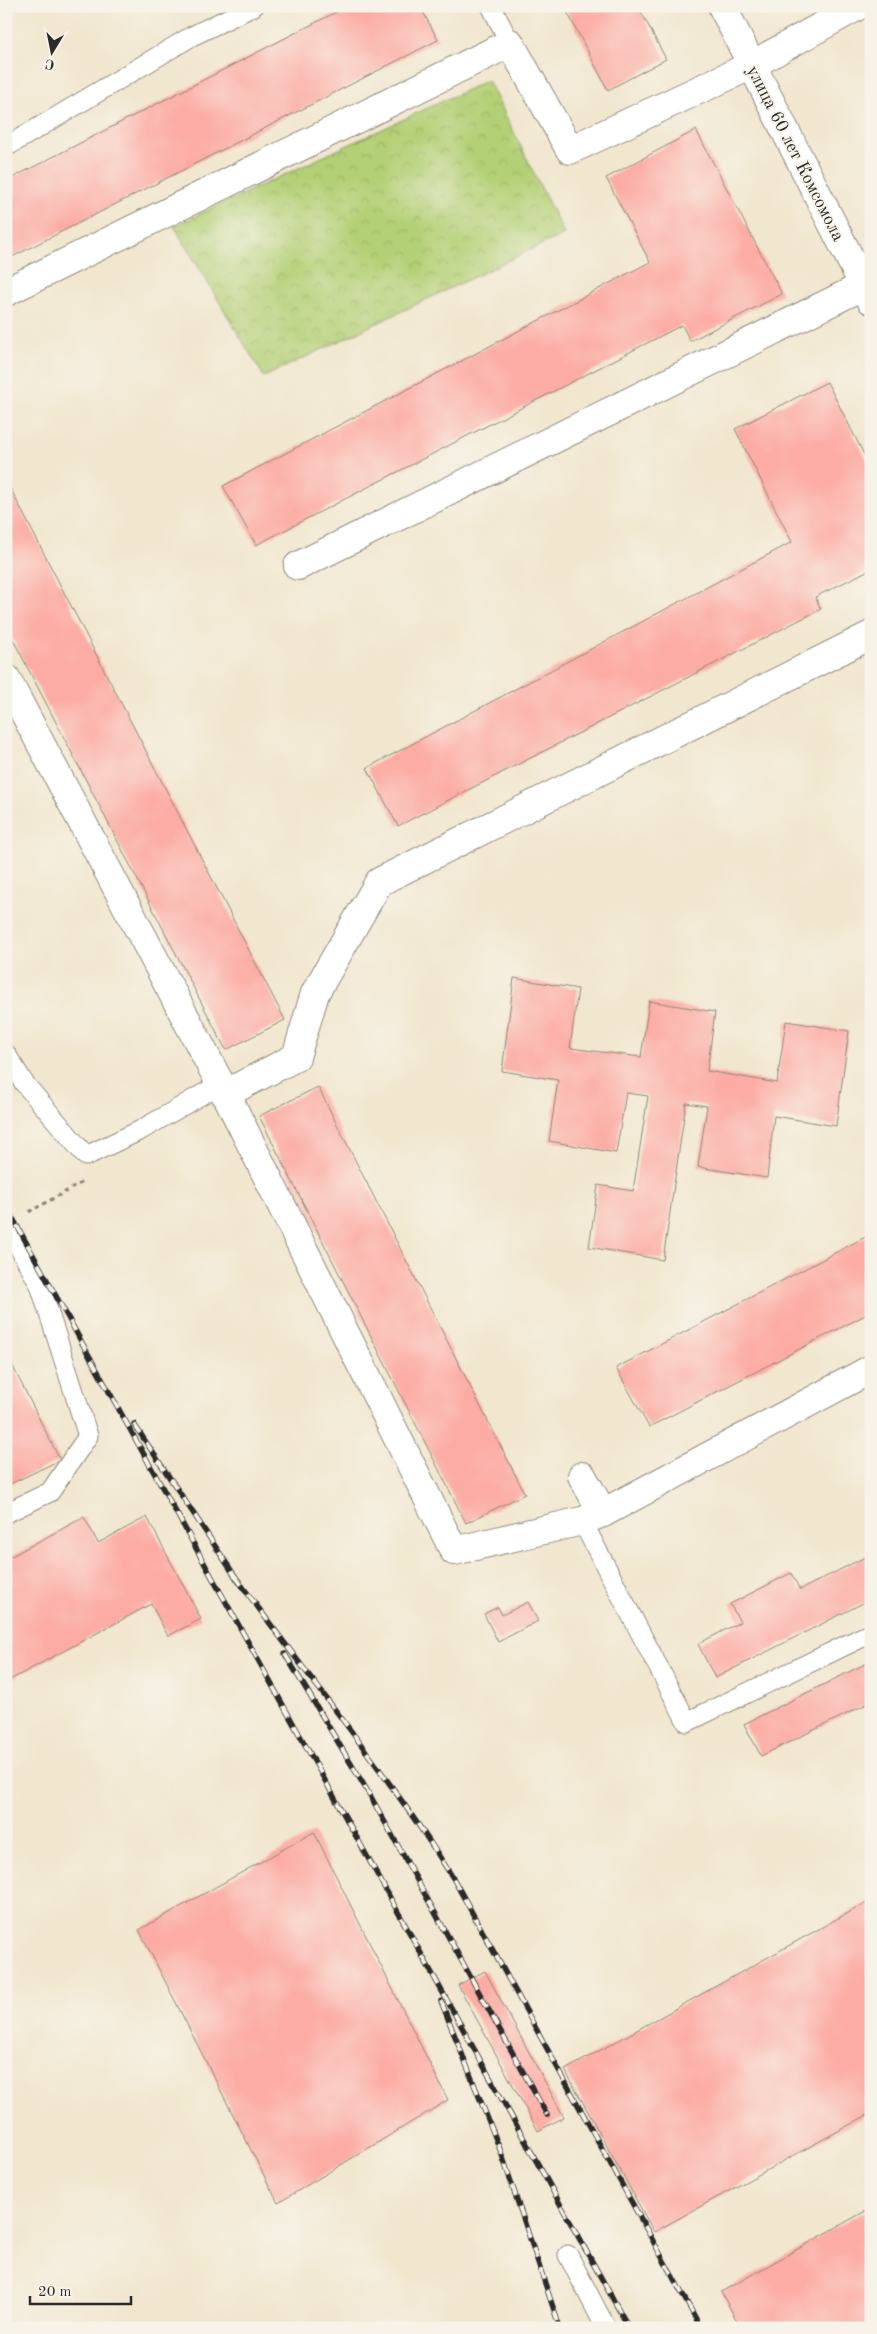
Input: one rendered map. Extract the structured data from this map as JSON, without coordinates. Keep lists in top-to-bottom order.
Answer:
{
  "streets": {
    "street": ["улица 60 лет Комсомола"]
  },
  "scale_bar": "20 m",
  "north": "bottom"
}
